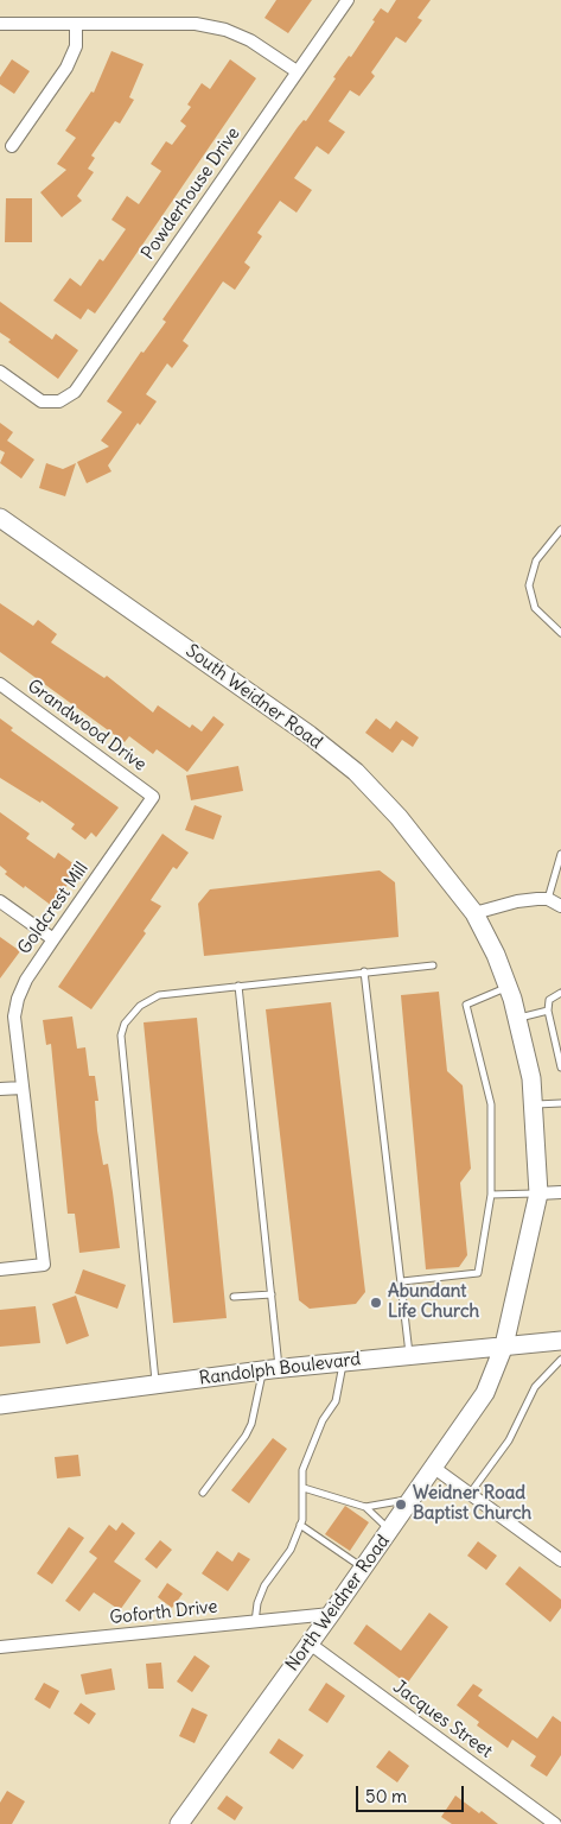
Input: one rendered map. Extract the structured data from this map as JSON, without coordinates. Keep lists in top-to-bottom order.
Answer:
{
  "streets": {
    "main road": ["South Weidner Road", "Randolph Boulevard", "North Weidner Road"],
    "street": [
      "Powderhouse Drive",
      "Grandwood Drive",
      "Goldcrest Mill",
      "Goforth Drive",
      "Jacques Street"
    ]
  },
  "crossings": [
    ["South Weidner Road", "Randolph Boulevard"],
    ["South Weidner Road", "North Weidner Road"],
    ["Grandwood Drive", "Goldcrest Mill"],
    ["Randolph Boulevard", "North Weidner Road"],
    ["North Weidner Road", "Goforth Drive"],
    ["North Weidner Road", "Jacques Street"]
  ],
  "places": ["Abundant Life Church", "Weidner Road Baptist Church"],
  "scale_bar": "50 m"
}
